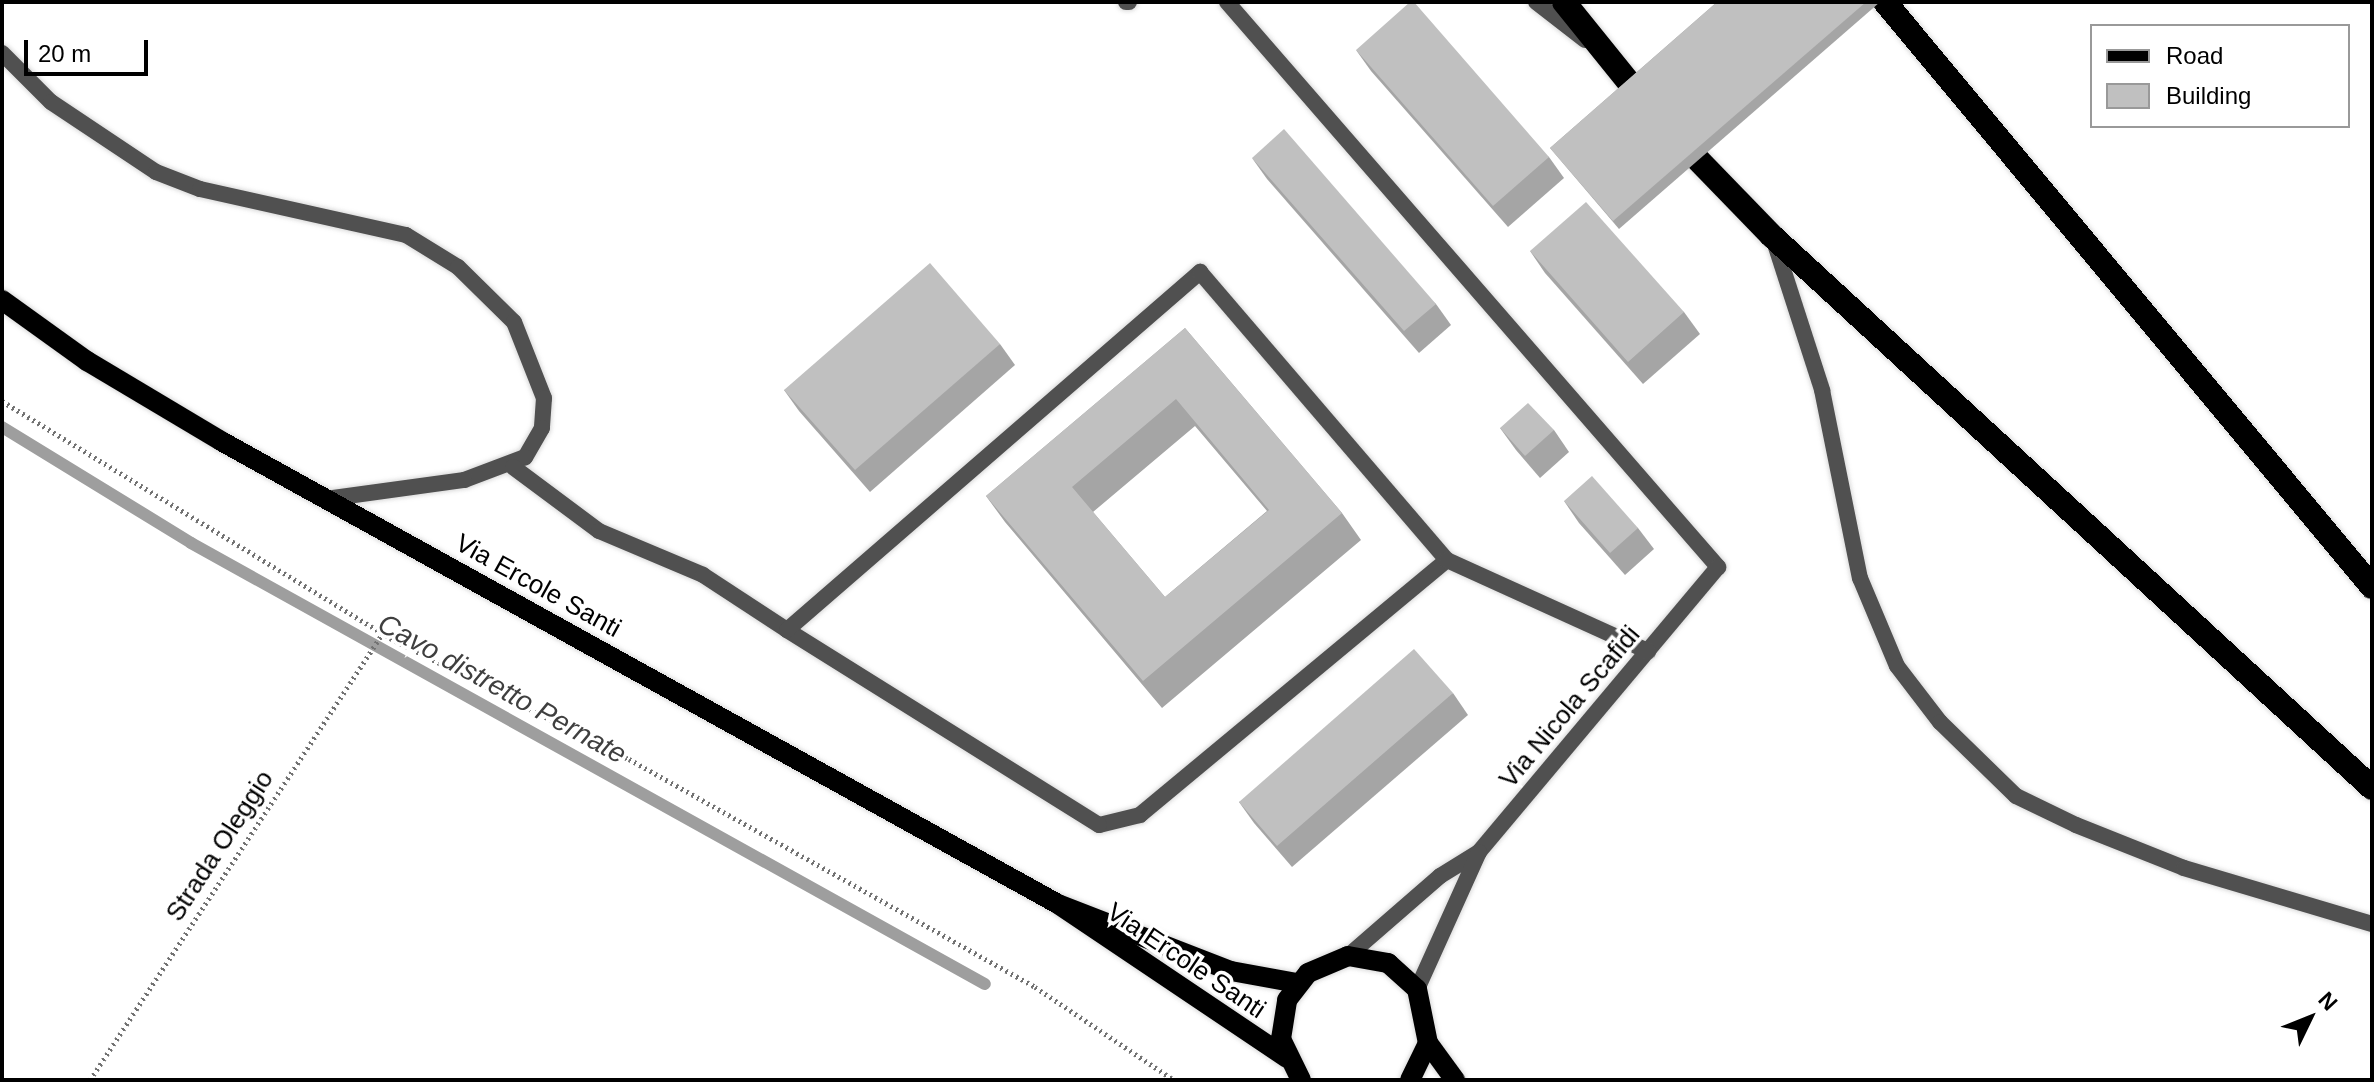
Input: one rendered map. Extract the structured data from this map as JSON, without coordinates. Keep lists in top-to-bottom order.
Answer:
{
  "streets": {
    "main road": ["Via Ercole Santi"],
    "lane": ["Via Nicola Scafidi"],
    "path": ["Strada Oleggio"]
  },
  "water": ["Cavo distretto Pernate"],
  "legend": ["Road", "Building"],
  "scale_bar": "20 m",
  "north": "top right"
}
